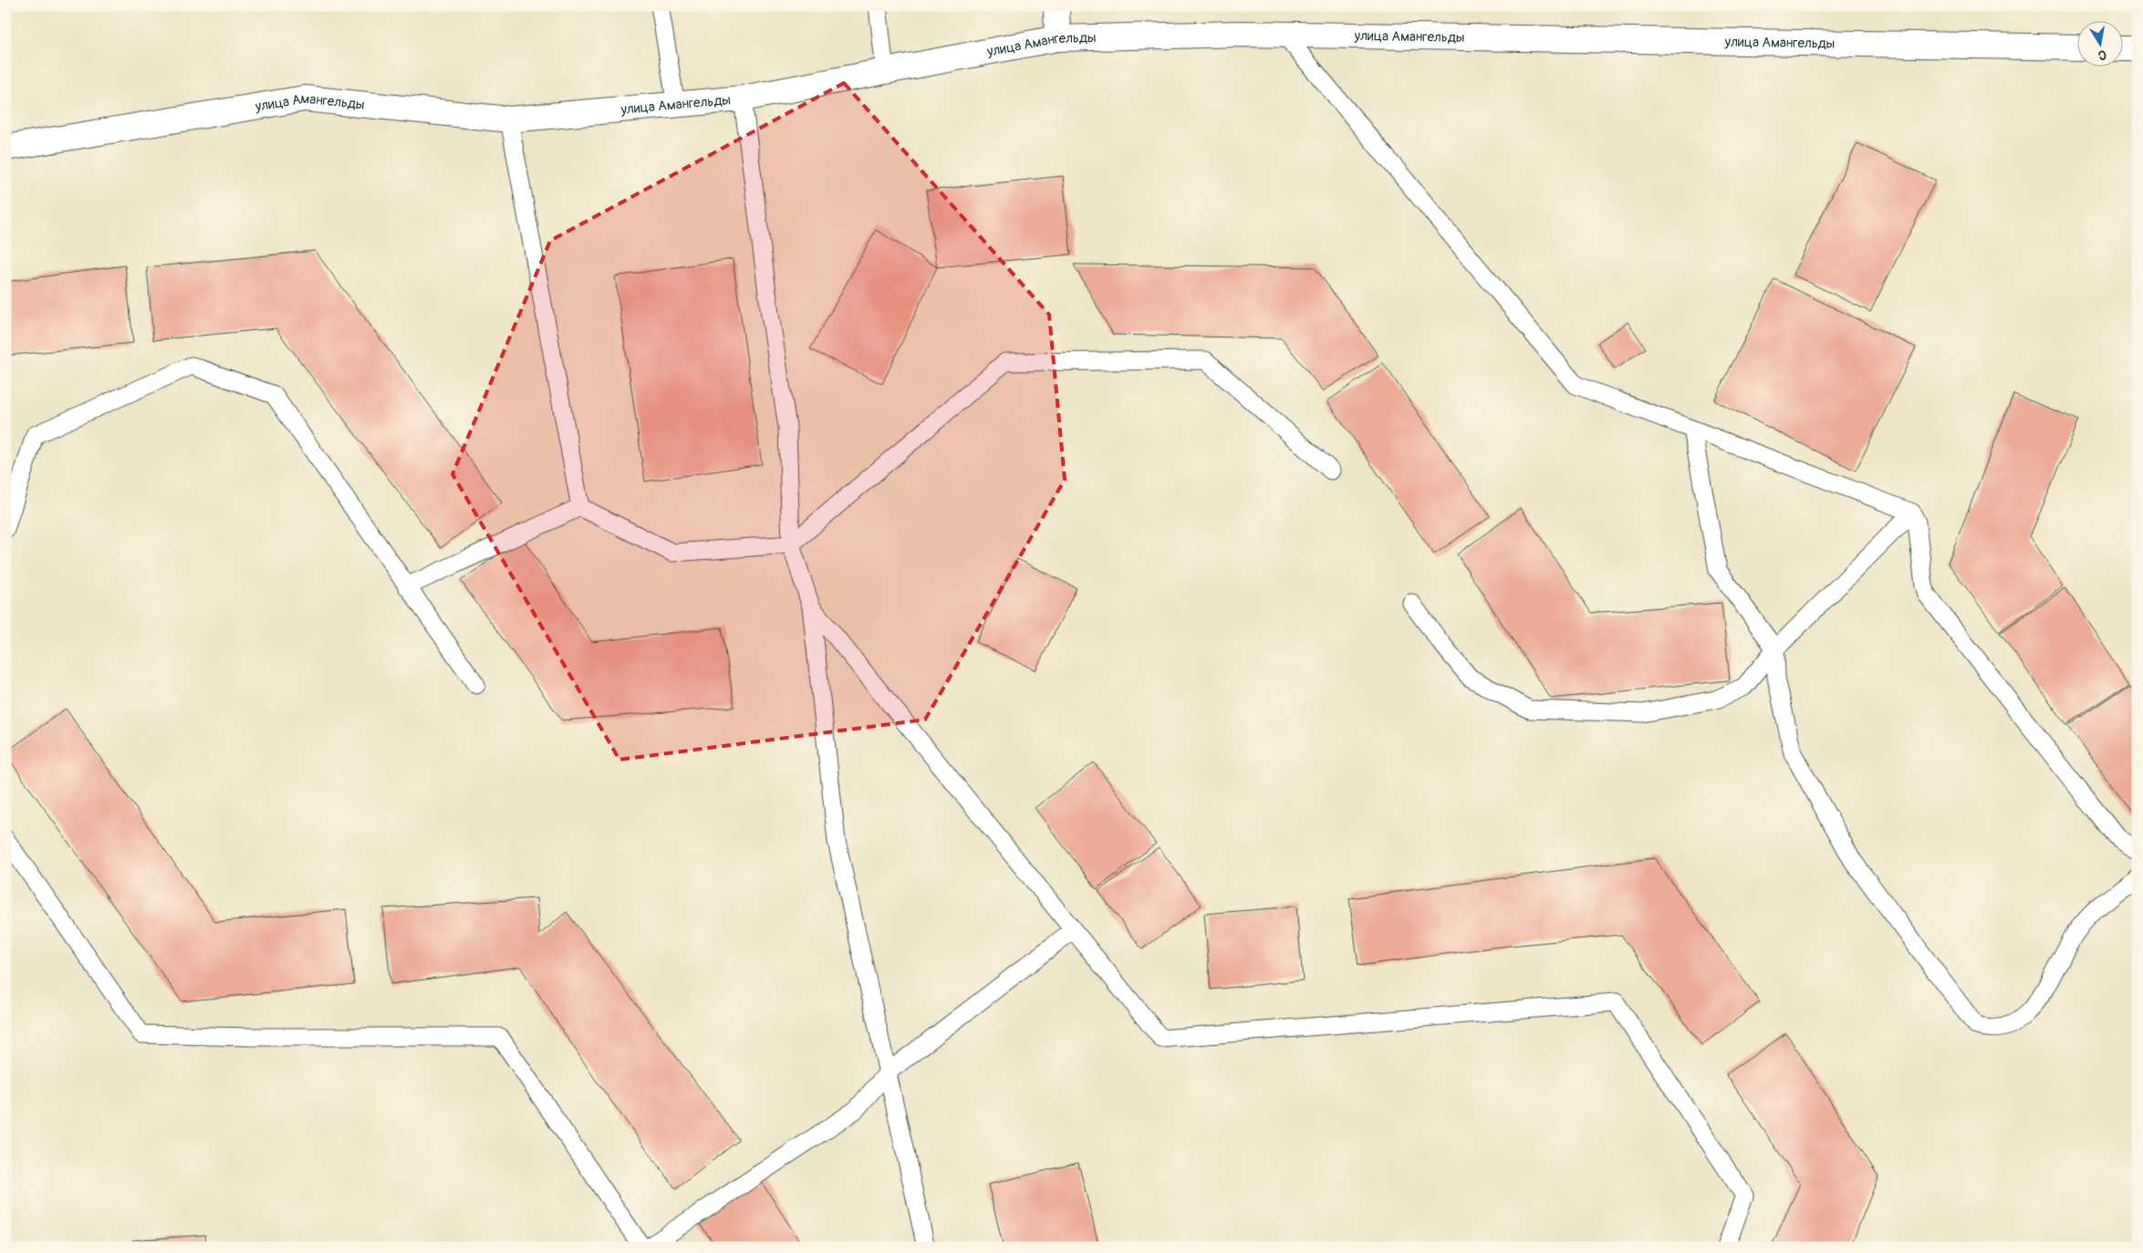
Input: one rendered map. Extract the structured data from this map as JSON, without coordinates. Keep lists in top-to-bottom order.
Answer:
{
  "streets": {
    "street": ["улица Амангельды"]
  },
  "north": "bottom"
}
